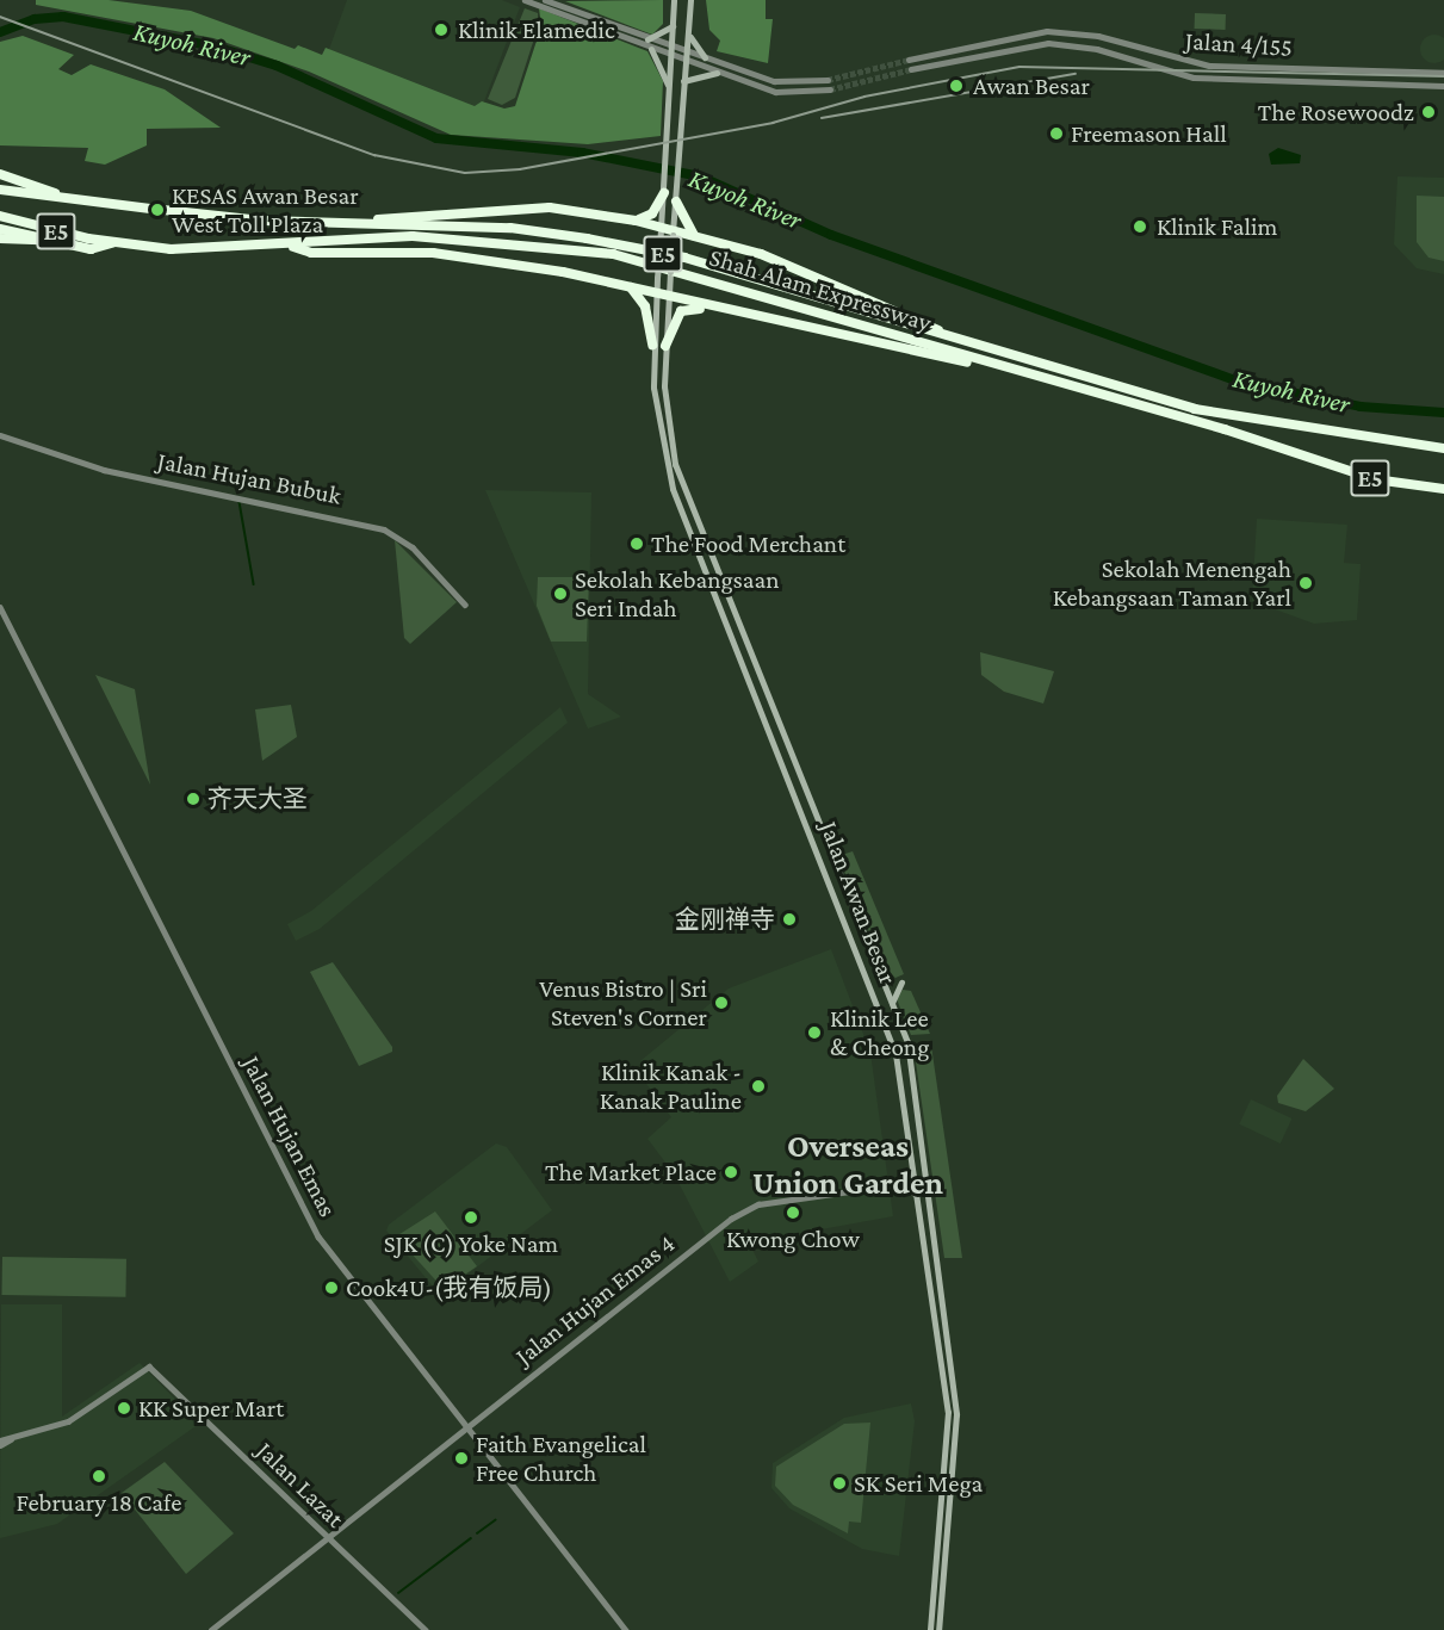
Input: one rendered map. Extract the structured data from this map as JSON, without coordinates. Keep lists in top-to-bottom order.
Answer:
{
  "streets": {
    "highway": ["E5", "Shah Alam Expressway"],
    "main road": ["Jalan Awan Besar"],
    "street": [
      "Jalan 4/155",
      "Jalan Hujan Bubuk",
      "Jalan Hujan Emas",
      "Jalan Hujan Emas 4",
      "Jalan Lazat"
    ]
  },
  "crossings": [
    ["Jalan Awan Besar", "Jalan Hujan Emas 4"],
    ["Jalan Hujan Emas", "Jalan Hujan Emas 4"],
    ["Jalan Hujan Emas 4", "Jalan Lazat"]
  ],
  "districts": ["Overseas Union Garden"],
  "water": ["Kuyoh River"],
  "places": [
    "Klinik Elamedic",
    "Awan Besar",
    "The Rosewoodz",
    "Freemason Hall",
    "KESAS Awan Besar West Toll Plaza",
    "Klinik Falim",
    "The Food Merchant",
    "Sekolah Menengah Kebangsaan Taman Yarl",
    "Sekolah Kebangsaan Seri Indah",
    "齐天大圣",
    "金刚禅寺",
    "Venus Bistro | Sri Steven's Corner",
    "Klinik Lee & Cheong",
    "Klinik Kanak - Kanak Pauline",
    "The Market Place",
    "Kwong Chow",
    "SJK (C) Yoke Nam",
    "Cook4U-(我有饭局)",
    "KK Super Mart",
    "Faith Evangelical Free Church",
    "February 18 Cafe",
    "SK Seri Mega"
  ]
}
